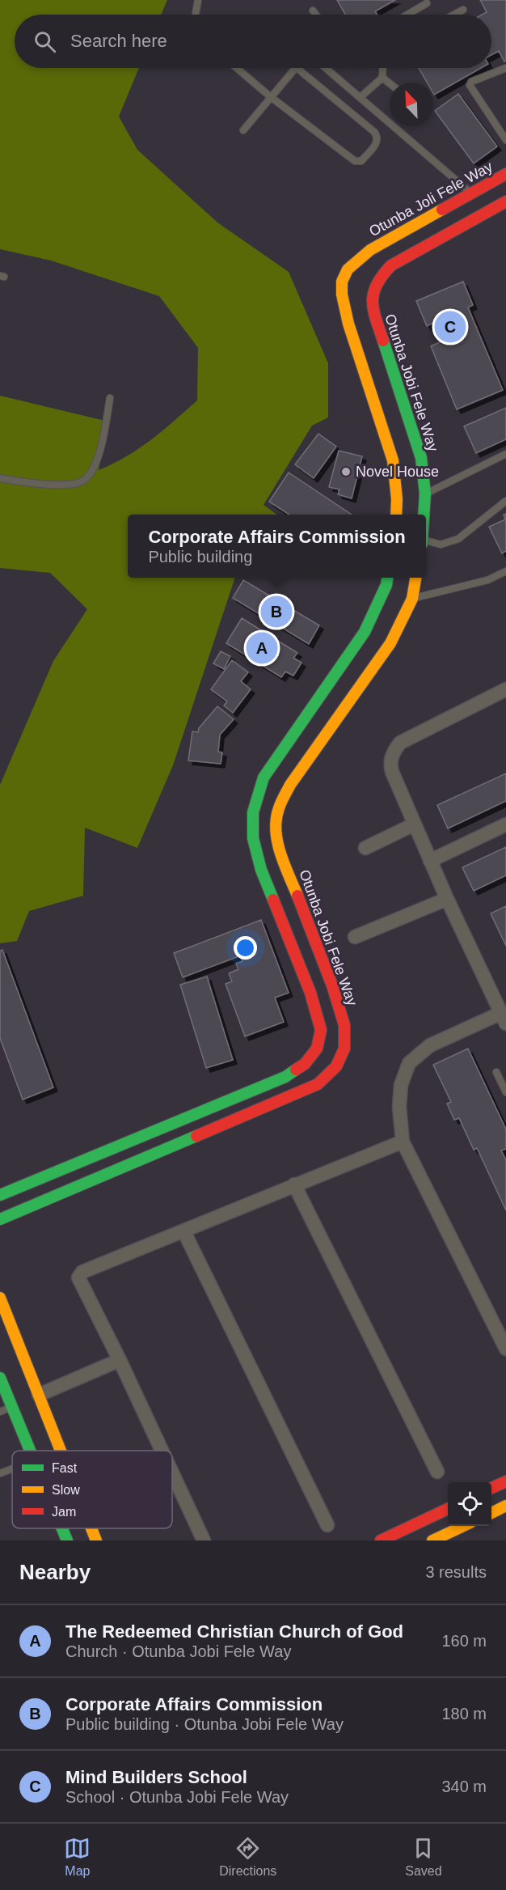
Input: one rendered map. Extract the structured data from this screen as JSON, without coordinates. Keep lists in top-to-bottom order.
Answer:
{
  "streets": {
    "street": ["Otunba Joli Fele Way", "Otunba Jobi Fele Way"]
  },
  "places": ["Novel House"],
  "legend": ["Fast", "Slow", "Jam"],
  "north": "top left",
  "page": {
    "search": "Search here",
    "pins": ["C", "B", "A"],
    "popup": ["Corporate Affairs Commission", "Public building"],
    "heading": ["Nearby", "3 results"],
    "list": [
      {
        "mark": "A",
        "name": "The Redeemed Christian Church of God",
        "note": "Church · Otunba Jobi Fele Way",
        "value": "160 m"
      },
      {
        "mark": "B",
        "name": "Corporate Affairs Commission",
        "note": "Public building · Otunba Jobi Fele Way",
        "value": "180 m"
      },
      {
        "mark": "C",
        "name": "Mind Builders School",
        "note": "School · Otunba Jobi Fele Way",
        "value": "340 m"
      }
    ],
    "nav": ["Map", "Directions", "Saved"]
  }
}
